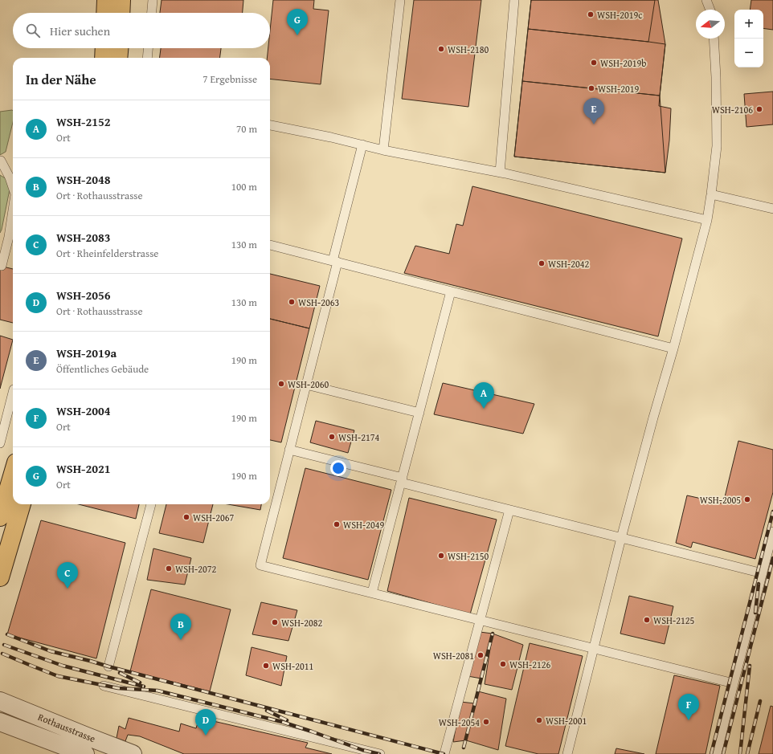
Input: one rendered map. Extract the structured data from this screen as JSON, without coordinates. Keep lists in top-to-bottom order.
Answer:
{
  "streets": {
    "street": ["Rothausstrasse"]
  },
  "places": [
    "WSH-2019c",
    "WSH-2180",
    "WSH-2019b",
    "WSH-2019",
    "WSH-2106",
    "WSH-2042",
    "WSH-2063",
    "WSH-2060",
    "WSH-2174",
    "WSH-2005",
    "WSH-2067",
    "WSH-2049",
    "WSH-2150",
    "WSH-2072",
    "WSH-2125",
    "WSH-2082",
    "WSH-2081",
    "WSH-2126",
    "WSH-2011",
    "WSH-2001",
    "WSH-2054"
  ],
  "north": "left",
  "page": {
    "pins": [
      "G",
      "E",
      "A",
      "C",
      "B",
      "F",
      "D"
    ],
    "map_buttons": ["+", "−"],
    "search": "Hier suchen",
    "heading": ["In der Nähe", "7 Ergebnisse"],
    "list": [
      {
        "mark": "A",
        "name": "WSH-2152",
        "note": "Ort",
        "value": "70 m"
      },
      {
        "mark": "B",
        "name": "WSH-2048",
        "note": "Ort · Rothausstrasse",
        "value": "100 m"
      },
      {
        "mark": "C",
        "name": "WSH-2083",
        "note": "Ort · Rheinfelderstrasse",
        "value": "130 m"
      },
      {
        "mark": "D",
        "name": "WSH-2056",
        "note": "Ort · Rothausstrasse",
        "value": "130 m"
      },
      {
        "mark": "E",
        "name": "WSH-2019a",
        "note": "Öffentliches Gebäude",
        "value": "190 m"
      },
      {
        "mark": "F",
        "name": "WSH-2004",
        "note": "Ort",
        "value": "190 m"
      },
      {
        "mark": "G",
        "name": "WSH-2021",
        "note": "Ort",
        "value": "190 m"
      }
    ]
  }
}
